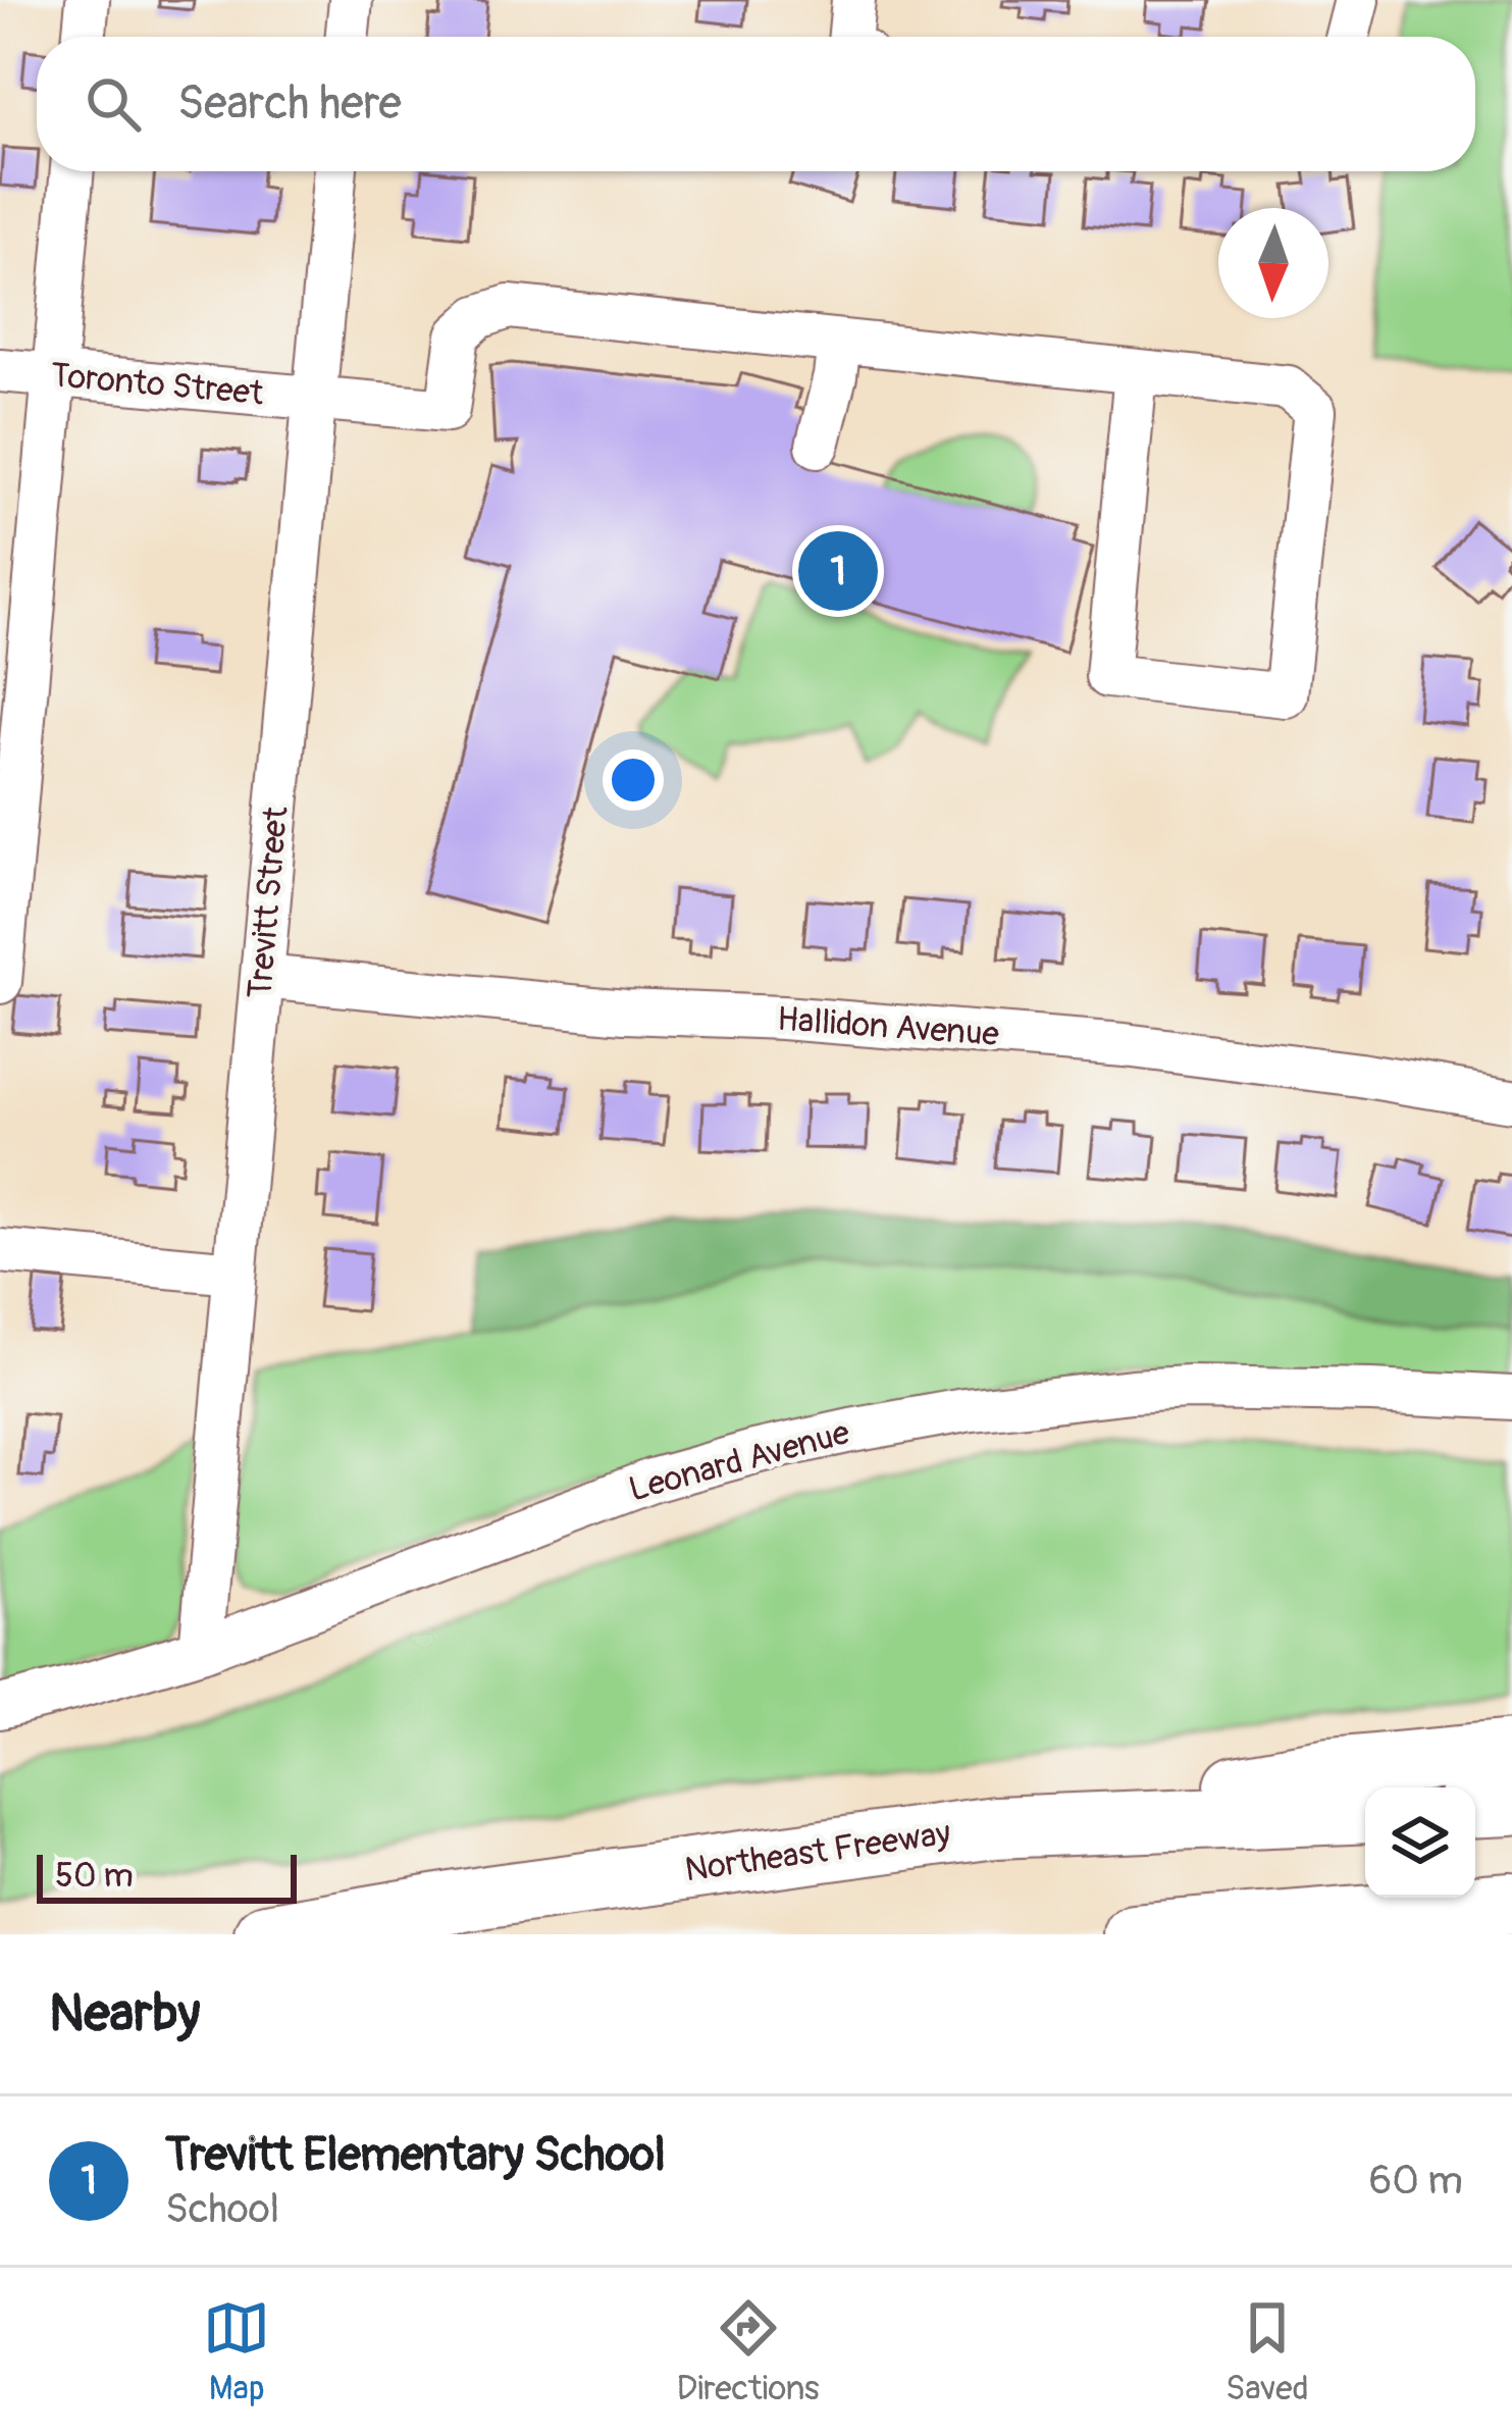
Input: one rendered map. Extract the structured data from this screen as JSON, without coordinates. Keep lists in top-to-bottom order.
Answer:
{
  "streets": {
    "highway": ["Northeast Freeway"],
    "street": [
      "Toronto Street",
      "Trevitt Street",
      "Hallidon Avenue",
      "Leonard Avenue"
    ]
  },
  "crossings": [
    ["Toronto Street", "Trevitt Street"],
    ["Trevitt Street", "Hallidon Avenue"],
    ["Trevitt Street", "Leonard Avenue"]
  ],
  "scale_bar": "50 m",
  "north": "bottom",
  "page": {
    "search": "Search here",
    "pins": "1",
    "scale": "50 m",
    "heading": "Nearby",
    "list": [
      {
        "mark": "1",
        "name": "Trevitt Elementary School",
        "note": "School",
        "value": "60 m"
      }
    ],
    "nav": ["Map", "Directions", "Saved"]
  }
}
